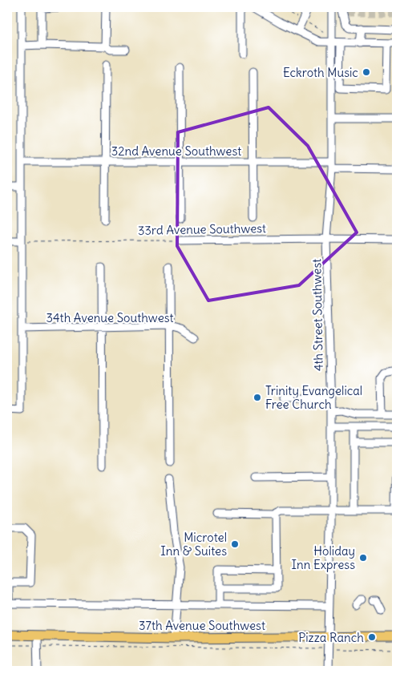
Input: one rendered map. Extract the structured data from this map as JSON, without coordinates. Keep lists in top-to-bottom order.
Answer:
{
  "streets": {
    "main road": ["37th Avenue Southwest"],
    "street": [
      "32nd Avenue Southwest",
      "33rd Avenue Southwest",
      "4th Street Southwest",
      "34th Avenue Southwest"
    ]
  },
  "crossings": [
    ["32nd Avenue Southwest", "4th Street Southwest"],
    ["33rd Avenue Southwest", "4th Street Southwest"],
    ["4th Street Southwest", "37th Avenue Southwest"]
  ],
  "places": [
    "Eckroth Music",
    "Trinity Evangelical Free Church",
    "Microtel Inn & Suites",
    "Holiday Inn Express",
    "Pizza Ranch"
  ]
}
